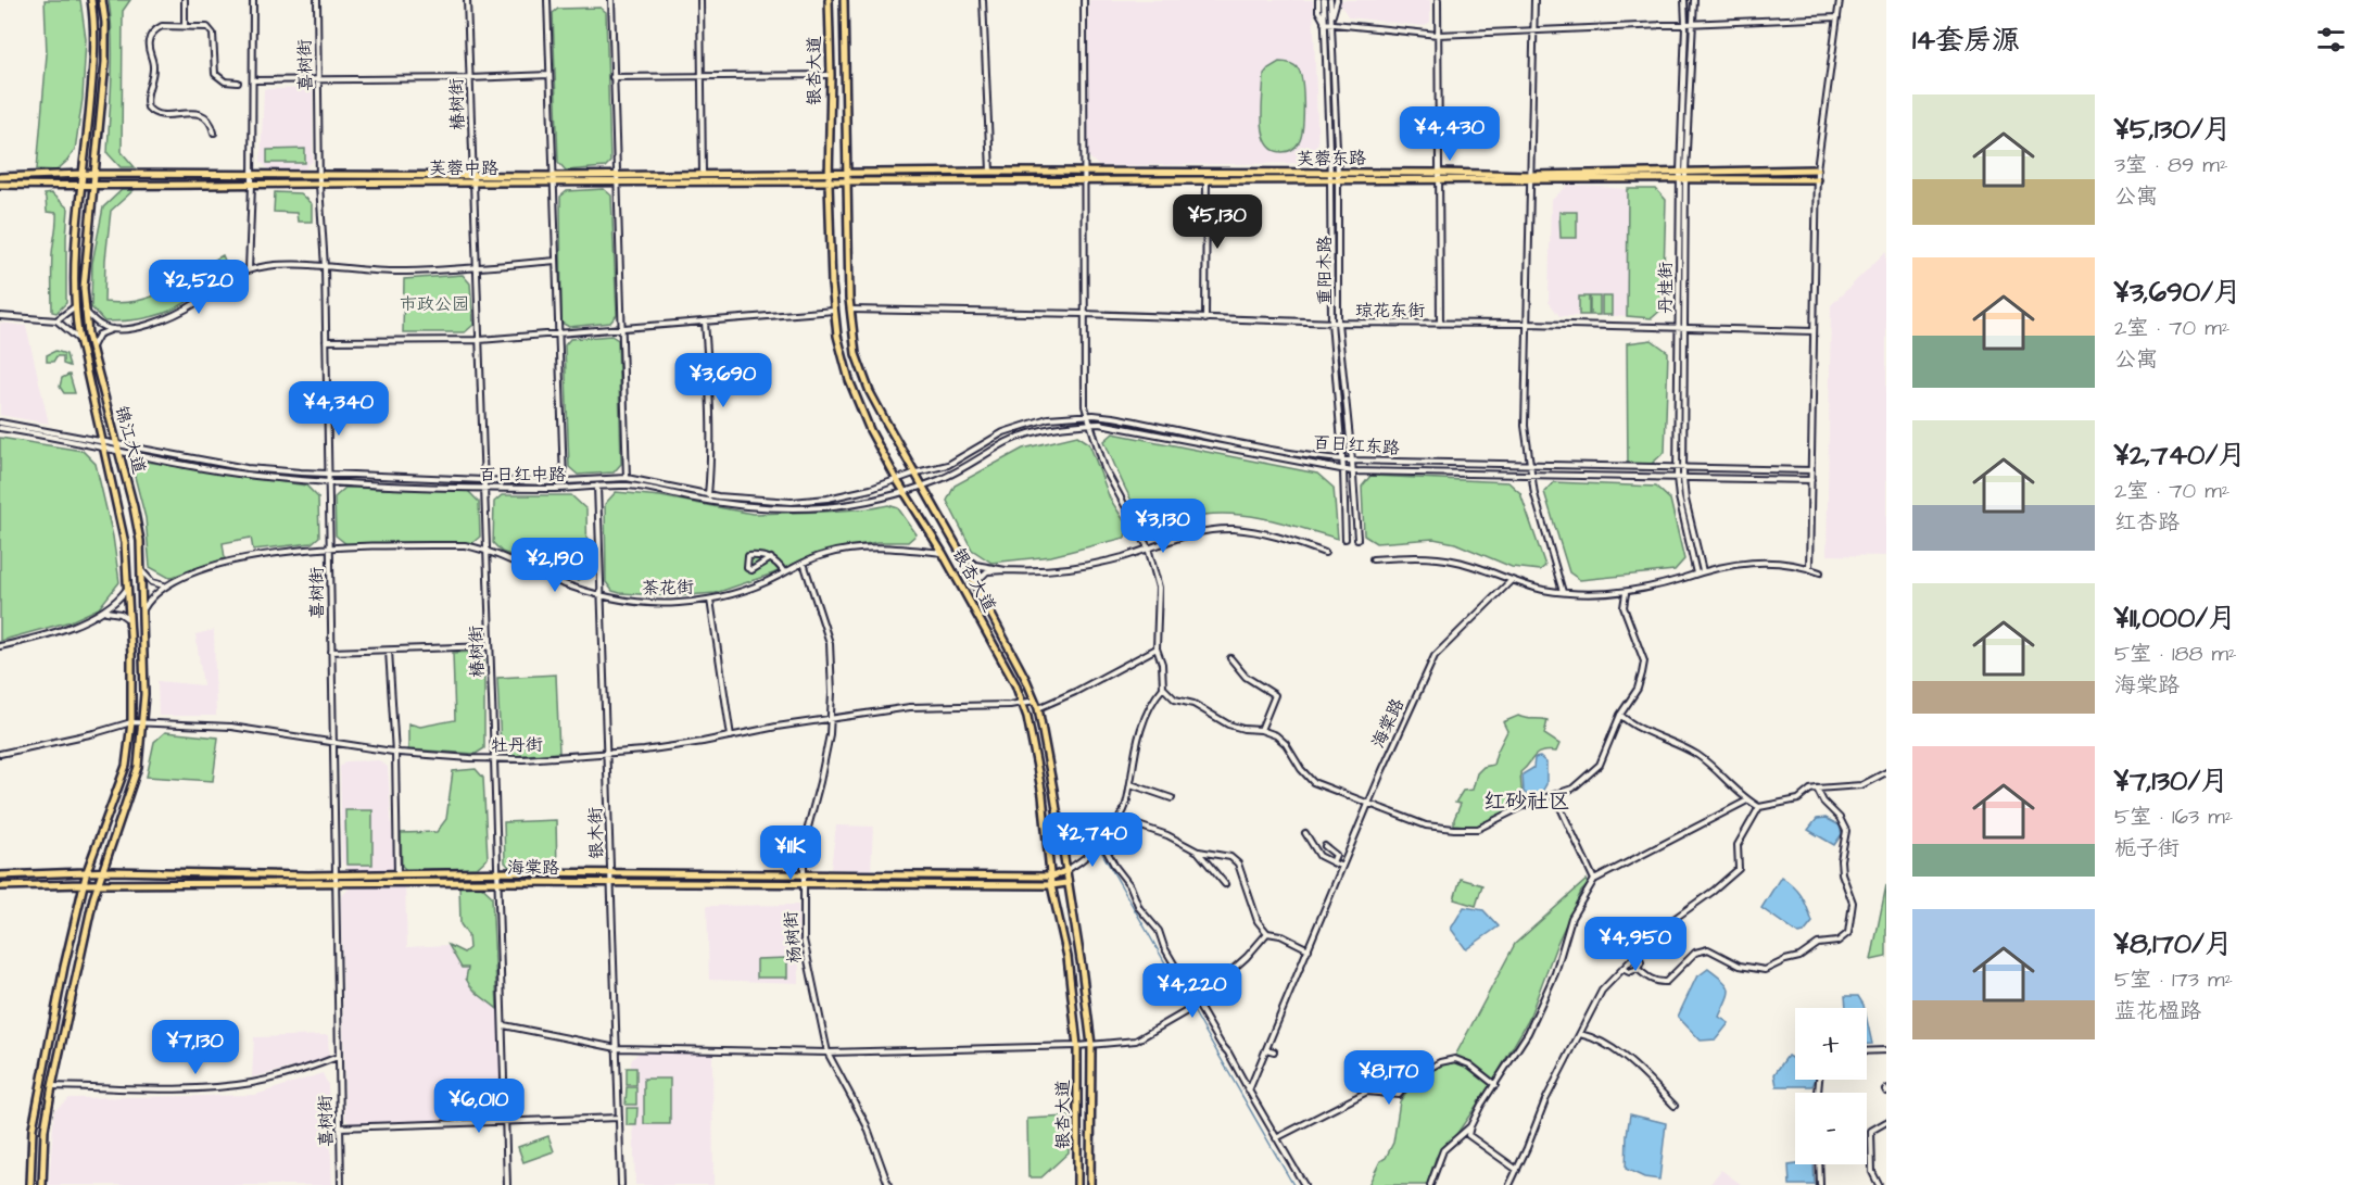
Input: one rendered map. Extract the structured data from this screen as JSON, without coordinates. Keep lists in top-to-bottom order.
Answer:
{
  "streets": {
    "main road": [
      "银杏大道",
      "芙蓉东路",
      "芙蓉中路",
      "锦江大道",
      "海棠路"
    ],
    "street": [
      "喜树街",
      "椿树街",
      "重阳木路",
      "丹桂街",
      "琼花东街",
      "百日红东路",
      "百日红中路",
      "茶花街",
      "牡丹街",
      "银木街",
      "杨树街"
    ]
  },
  "crossings": [
    ["喜树街", "芙蓉中路"],
    ["喜树街", "百日红中路"],
    ["喜树街", "茶花街"],
    ["喜树街", "海棠路"],
    ["喜树街", "牡丹街"],
    ["银杏大道", "芙蓉东路"],
    ["银杏大道", "芙蓉中路"],
    ["银杏大道", "琼花东街"],
    ["银杏大道", "百日红东路"],
    ["银杏大道", "百日红中路"],
    ["银杏大道", "茶花街"],
    ["银杏大道", "海棠路"],
    ["银杏大道", "牡丹街"],
    ["椿树街", "芙蓉中路"],
    ["椿树街", "百日红中路"],
    ["椿树街", "茶花街"],
    ["椿树街", "海棠路"],
    ["椿树街", "牡丹街"],
    ["芙蓉东路", "芙蓉中路"],
    ["芙蓉东路", "重阳木路"],
    ["芙蓉东路", "丹桂街"],
    ["芙蓉中路", "锦江大道"],
    ["重阳木路", "琼花东街"],
    ["重阳木路", "百日红东路"],
    ["丹桂街", "琼花东街"],
    ["丹桂街", "百日红东路"],
    ["锦江大道", "百日红中路"],
    ["锦江大道", "茶花街"],
    ["锦江大道", "海棠路"],
    ["锦江大道", "牡丹街"],
    ["百日红东路", "百日红中路"],
    ["百日红中路", "银木街"],
    ["茶花街", "银木街"],
    ["茶花街", "杨树街"],
    ["海棠路", "银木街"],
    ["海棠路", "杨树街"],
    ["牡丹街", "银木街"],
    ["牡丹街", "杨树街"]
  ],
  "districts": ["红砂社区"],
  "parks": ["市政公园"],
  "page": {
    "heading": "14套房源",
    "list": [
      {
        "name": "¥5,130/月",
        "note": "3室 · 89 m² · 公寓"
      },
      {
        "name": "¥3,690/月",
        "note": "2室 · 70 m² · 公寓"
      },
      {
        "name": "¥2,740/月",
        "note": "2室 · 70 m² · 红杏路"
      },
      {
        "name": "¥11,000/月",
        "note": "5室 · 188 m² · 海棠路"
      },
      {
        "name": "¥7,130/月",
        "note": "5室 · 163 m² · 栀子街"
      },
      {
        "name": "¥8,170/月",
        "note": "5室 · 173 m² · 蓝花楹路"
      }
    ],
    "price": [
      "¥4,430",
      "¥5,130",
      "¥2,520",
      "¥3,690",
      "¥4,340",
      "¥3,130",
      "¥2,190",
      "¥2,740",
      "¥11K",
      "¥4,950",
      "¥4,220",
      "¥7,130",
      "¥8,170",
      "¥6,010"
    ],
    "map_buttons": ["+", "−"]
  }
}
